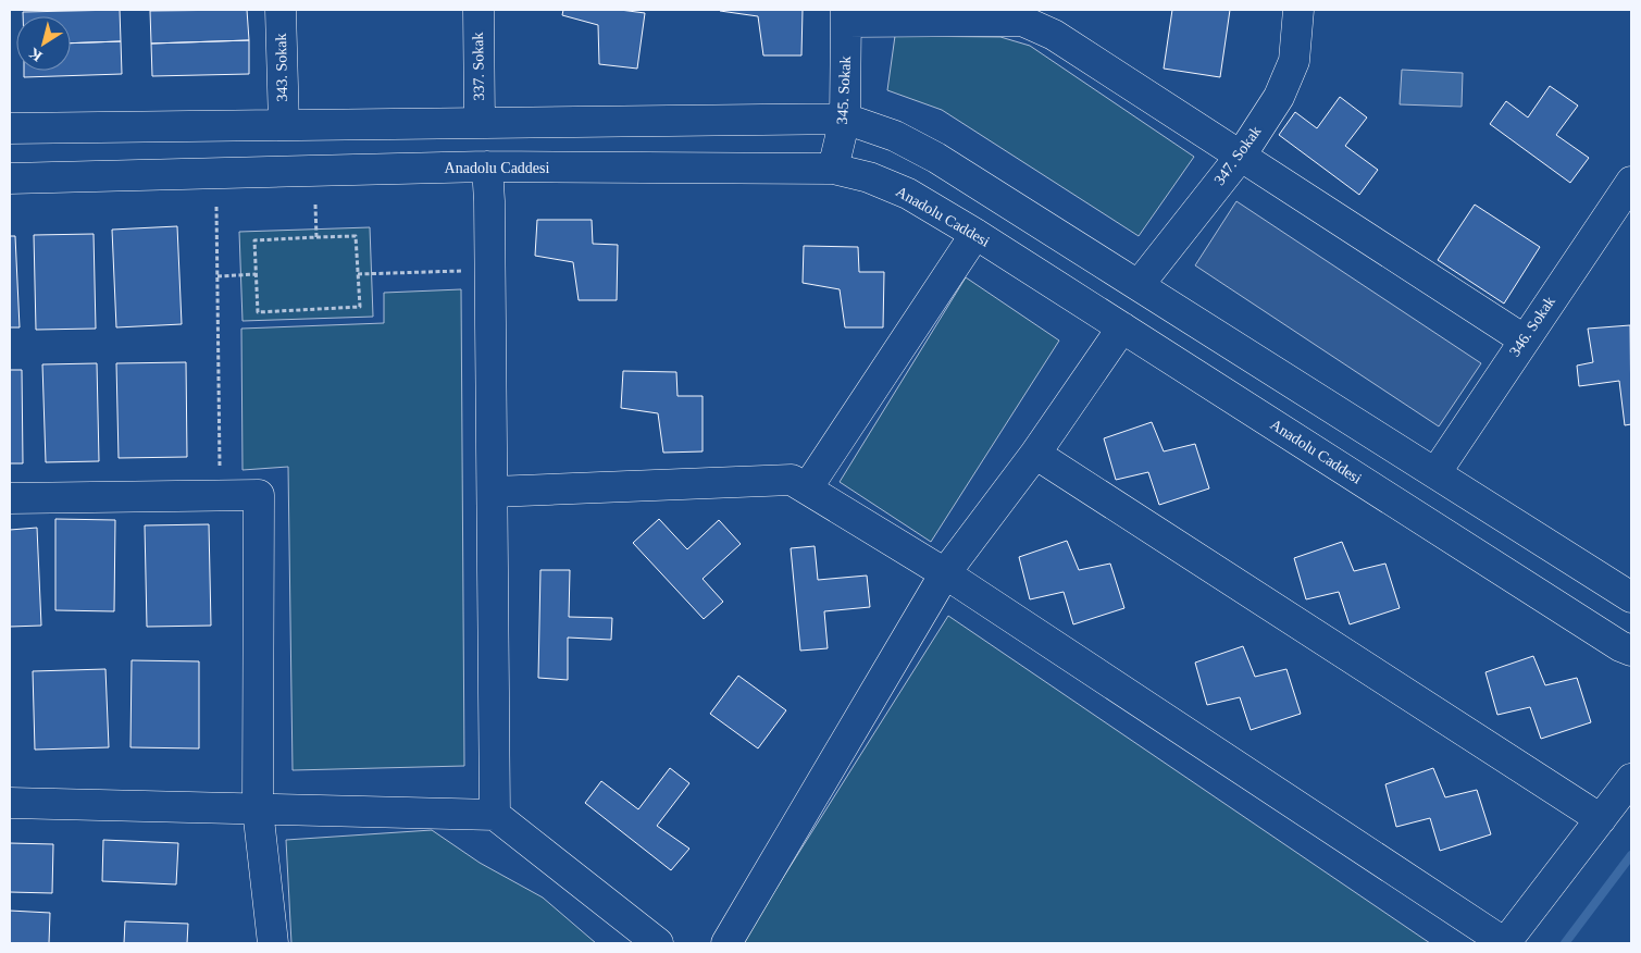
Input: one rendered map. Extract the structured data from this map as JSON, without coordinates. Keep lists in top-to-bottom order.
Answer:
{
  "streets": {
    "street": [
      "337. Sokak",
      "343. Sokak",
      "345. Sokak",
      "347. Sokak",
      "Anadolu Caddesi",
      "346. Sokak"
    ]
  },
  "crossings": [
    ["345. Sokak", "Anadolu Caddesi"]
  ],
  "north": "bottom left"
}
